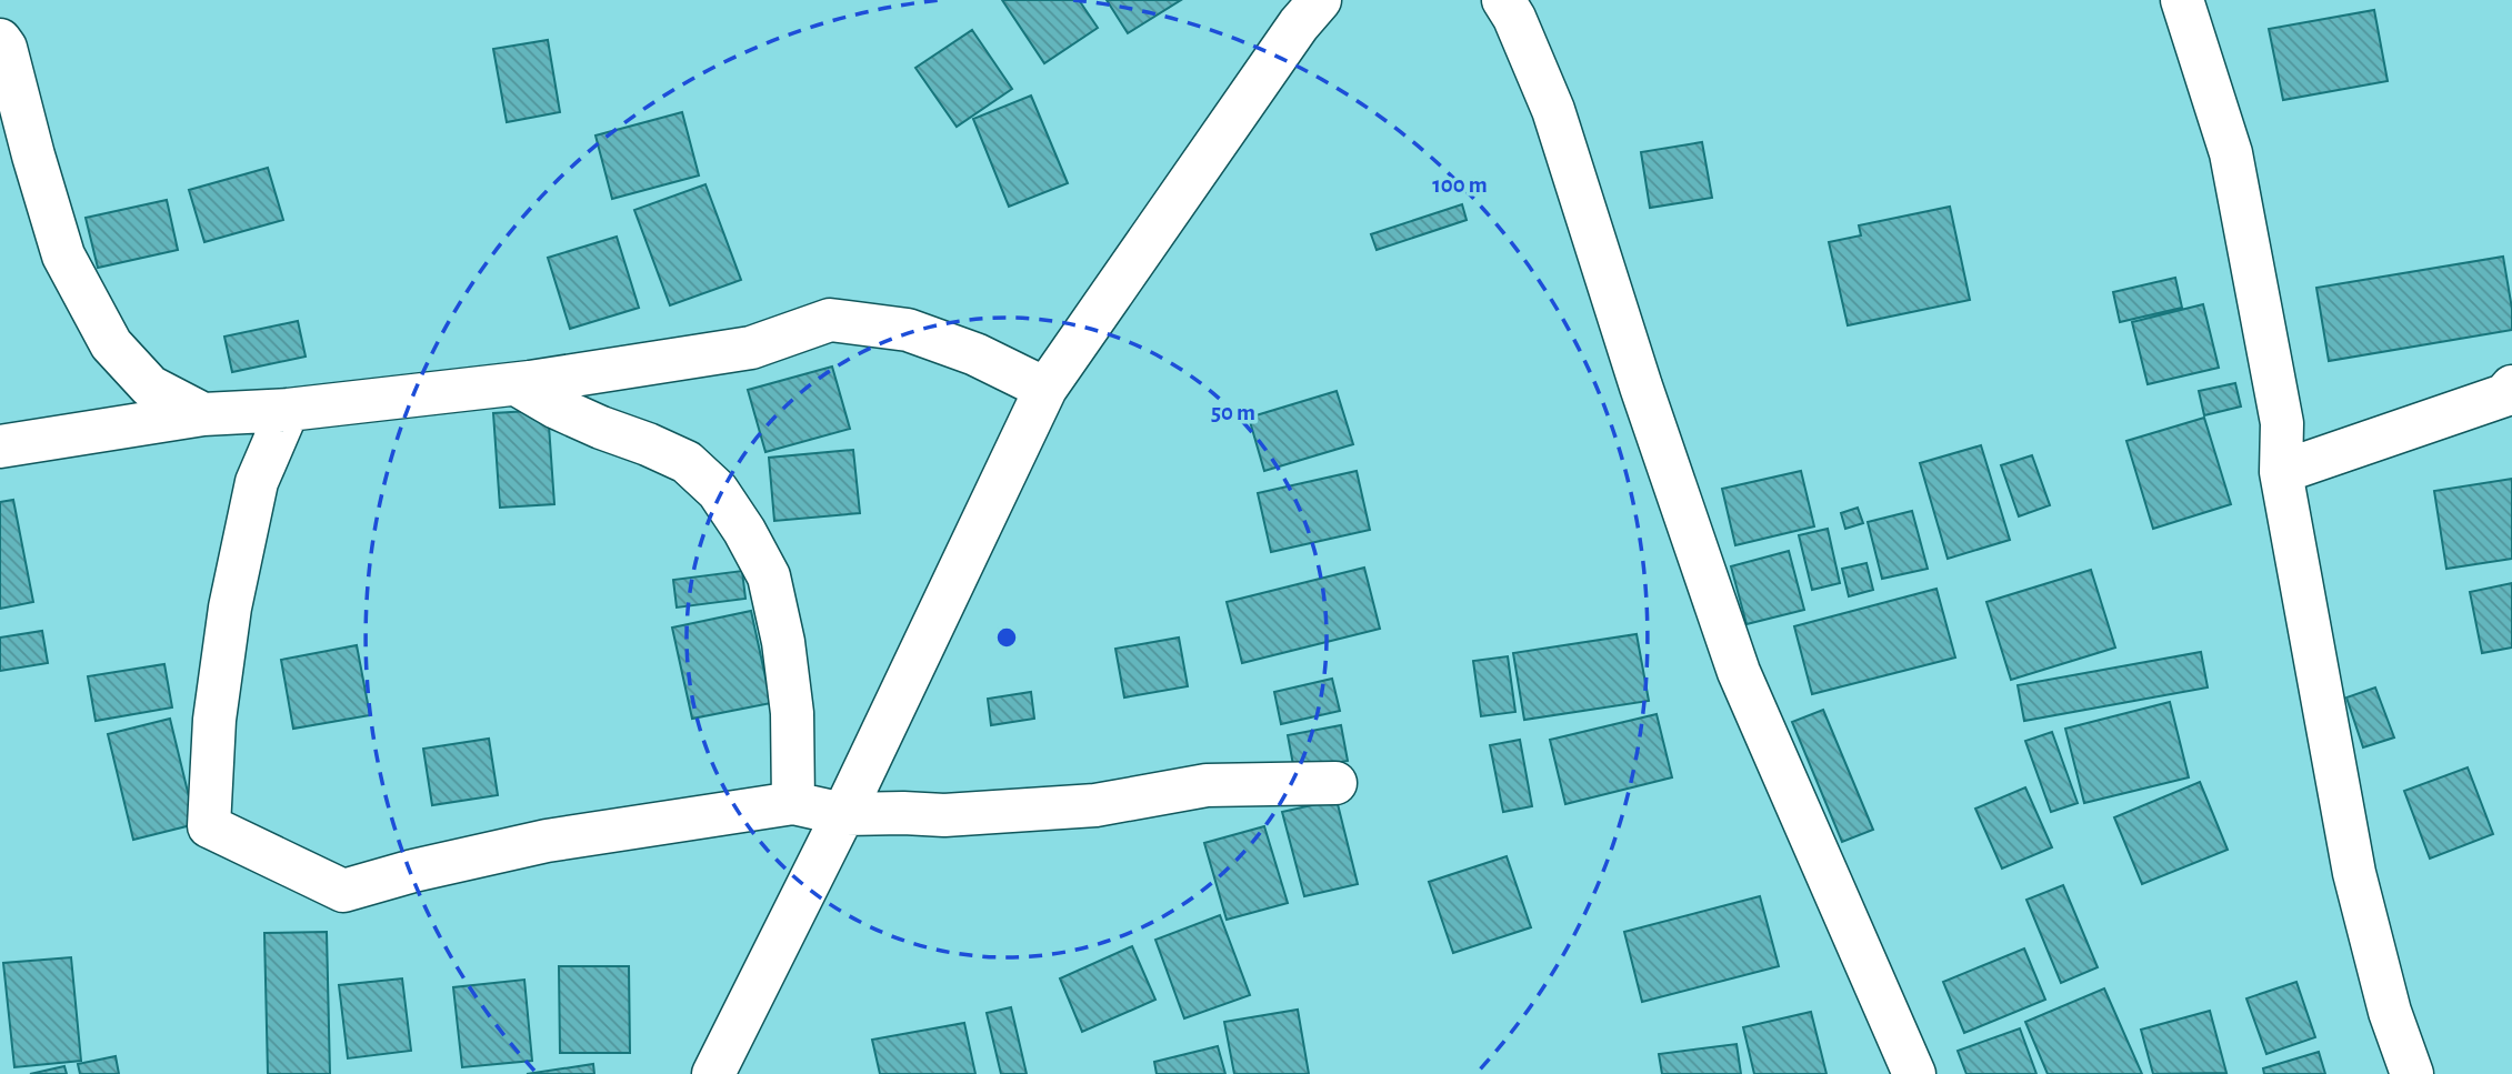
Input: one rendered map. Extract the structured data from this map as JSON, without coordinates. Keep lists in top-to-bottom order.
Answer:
{
  "rings": ["100 m", "50 m"]
}
